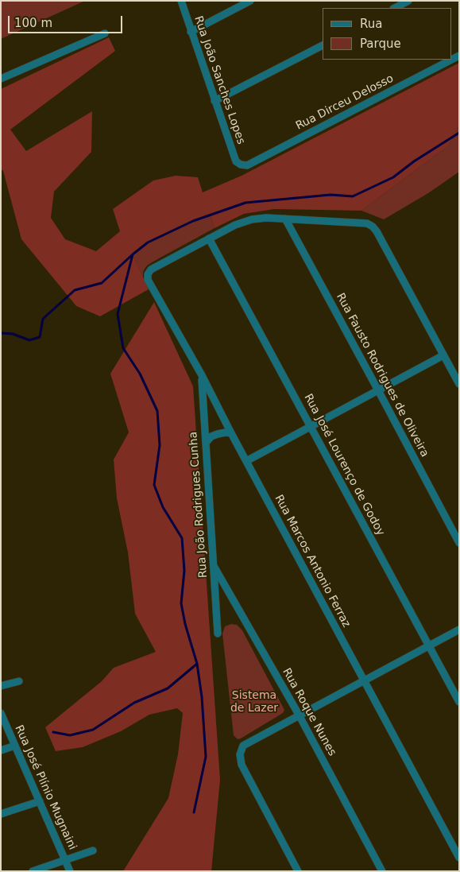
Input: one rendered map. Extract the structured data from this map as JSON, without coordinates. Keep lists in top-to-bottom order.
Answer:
{
  "streets": {
    "street": [
      "Rua João Sanches Lopes",
      "Rua Dirceu Delosso",
      "Rua Fausto Rodrigues de Oliveira",
      "Rua José Lourenço de Godoy",
      "Rua João Rodrigues Cunha",
      "Rua Marcos Antonio Ferraz",
      "Rua Roque Nunes",
      "Rua José Plínio Mugnaini"
    ]
  },
  "crossings": [
    ["Rua João Sanches Lopes", "Rua Dirceu Delosso"],
    ["Rua José Lourenço de Godoy", "Rua Marcos Antonio Ferraz"],
    ["Rua João Rodrigues Cunha", "Rua Marcos Antonio Ferraz"],
    ["Rua João Rodrigues Cunha", "Rua Roque Nunes"]
  ],
  "parks": ["Sistema de Lazer"],
  "legend": ["Rua", "Parque"],
  "scale_bar": "100 m"
}
